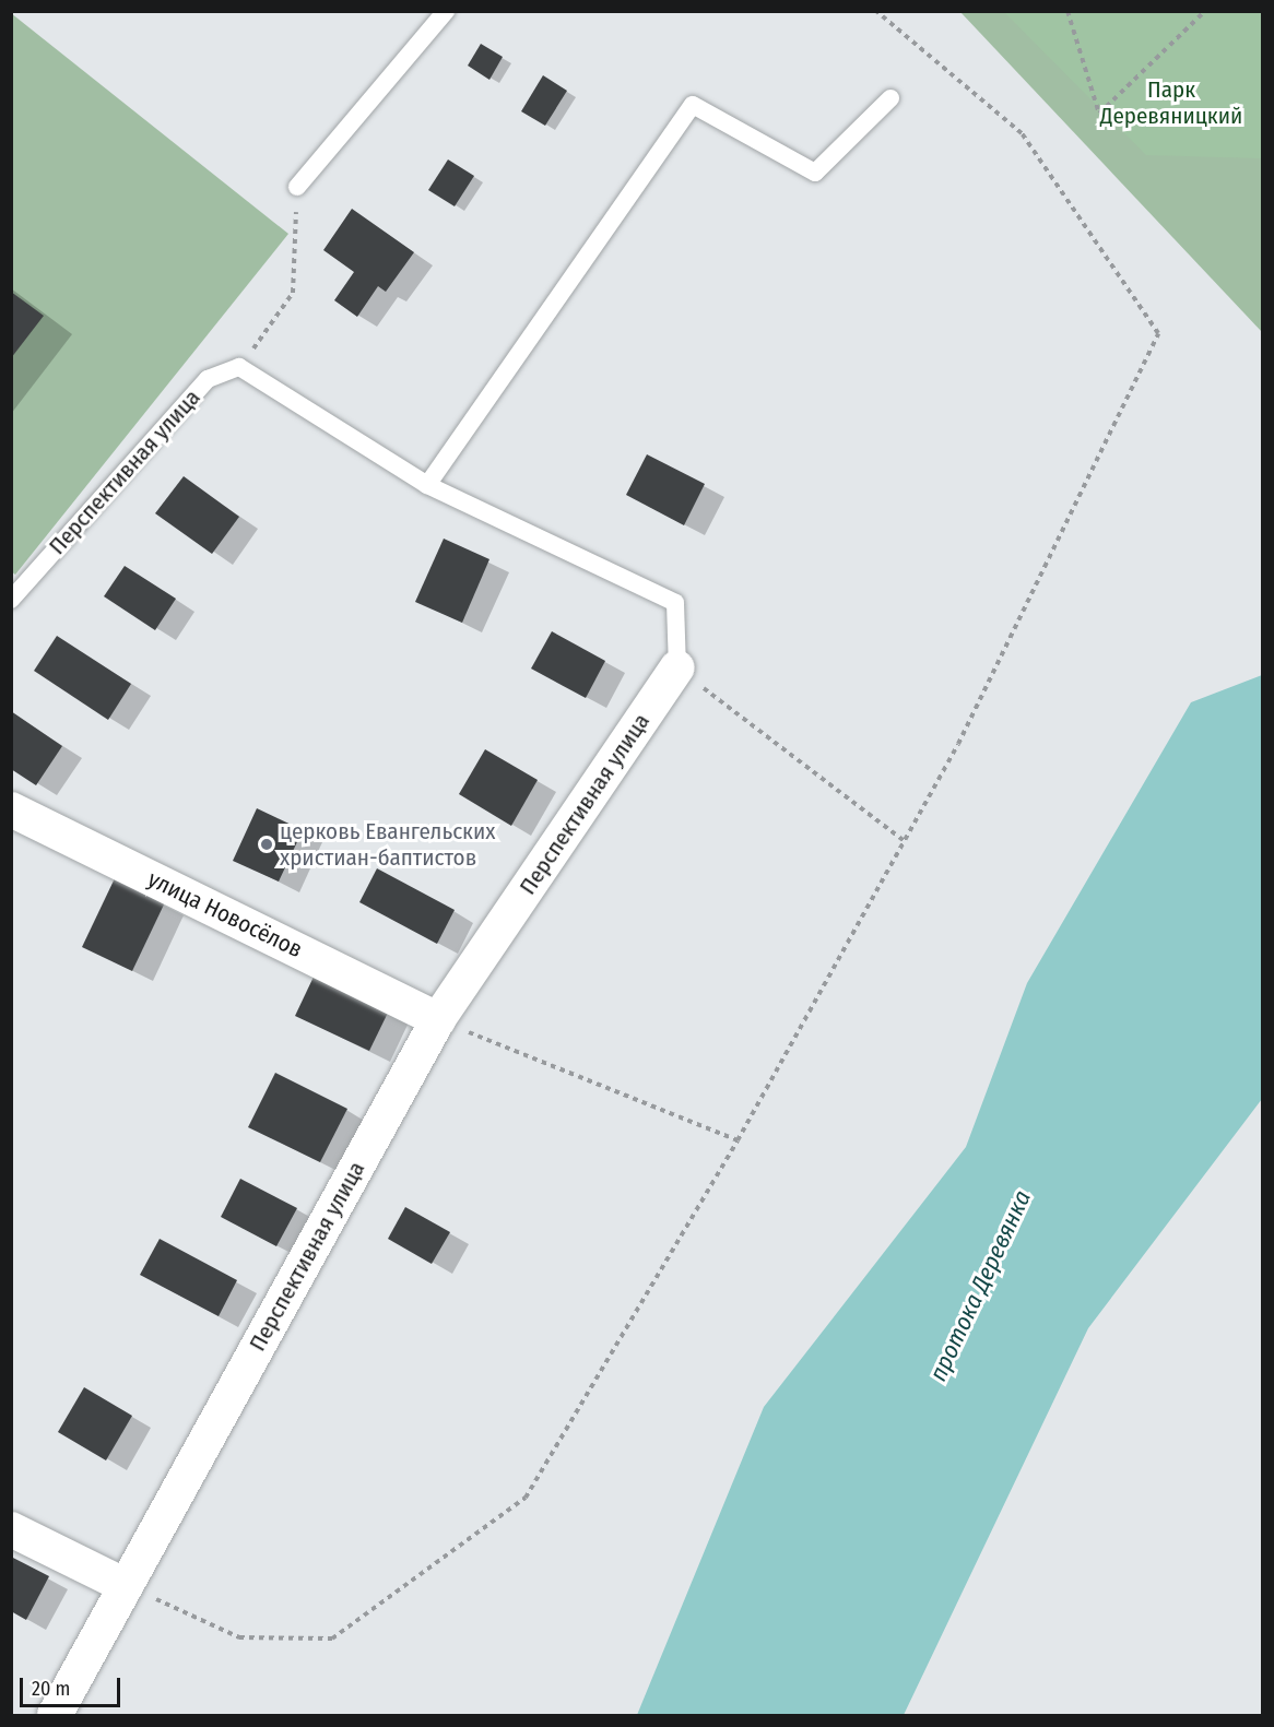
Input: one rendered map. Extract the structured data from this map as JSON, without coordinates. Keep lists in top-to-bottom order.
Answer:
{
  "streets": {
    "street": ["Перспективная улица", "улица Новосёлов"]
  },
  "crossings": [
    ["Перспективная улица", "улица Новосёлов"]
  ],
  "water": ["протока Деревянка"],
  "parks": ["Парк Деревяницкий"],
  "places": ["церковь Евангельских христиан-баптистов"],
  "scale_bar": "20 m"
}
